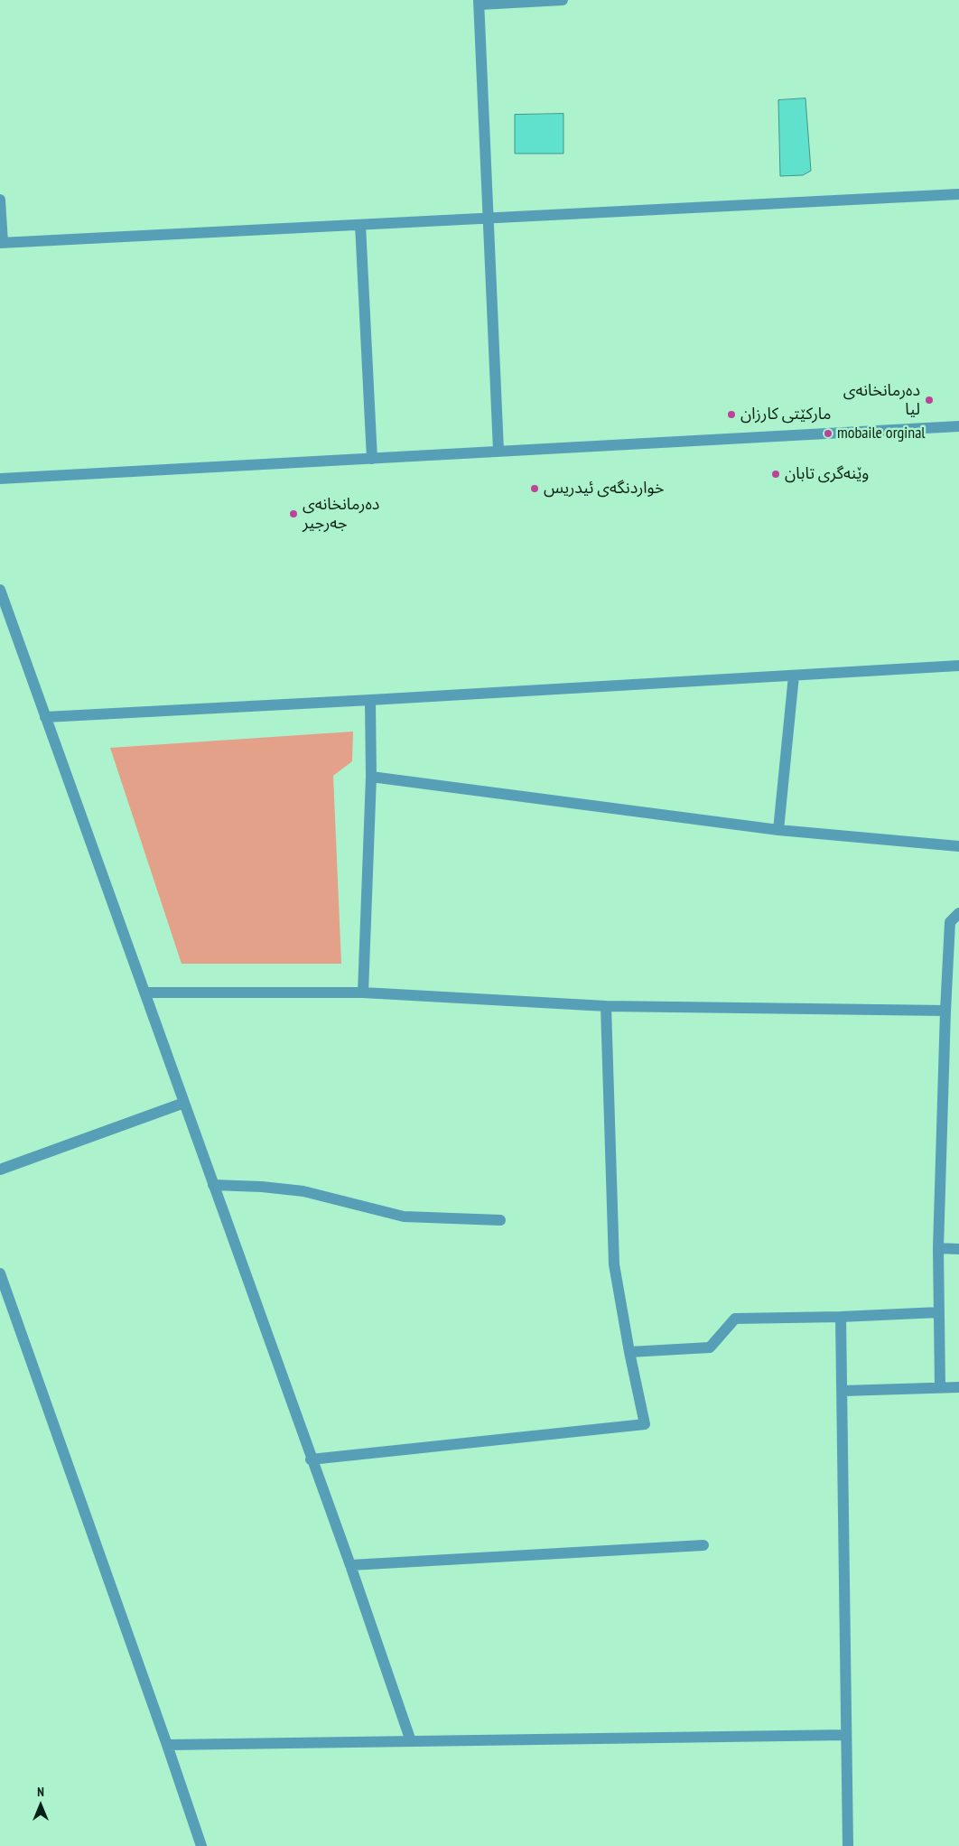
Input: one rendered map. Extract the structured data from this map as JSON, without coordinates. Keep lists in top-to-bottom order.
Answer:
{
  "places": [
    "دەرمانخانەی لیا",
    "مارکێتی کارزان",
    "mobaile orginal",
    "وێنەگری تابان",
    "خواردنگەی ئیدریس",
    "دەرمانخانەی جەرجیر"
  ],
  "north": "top"
}
